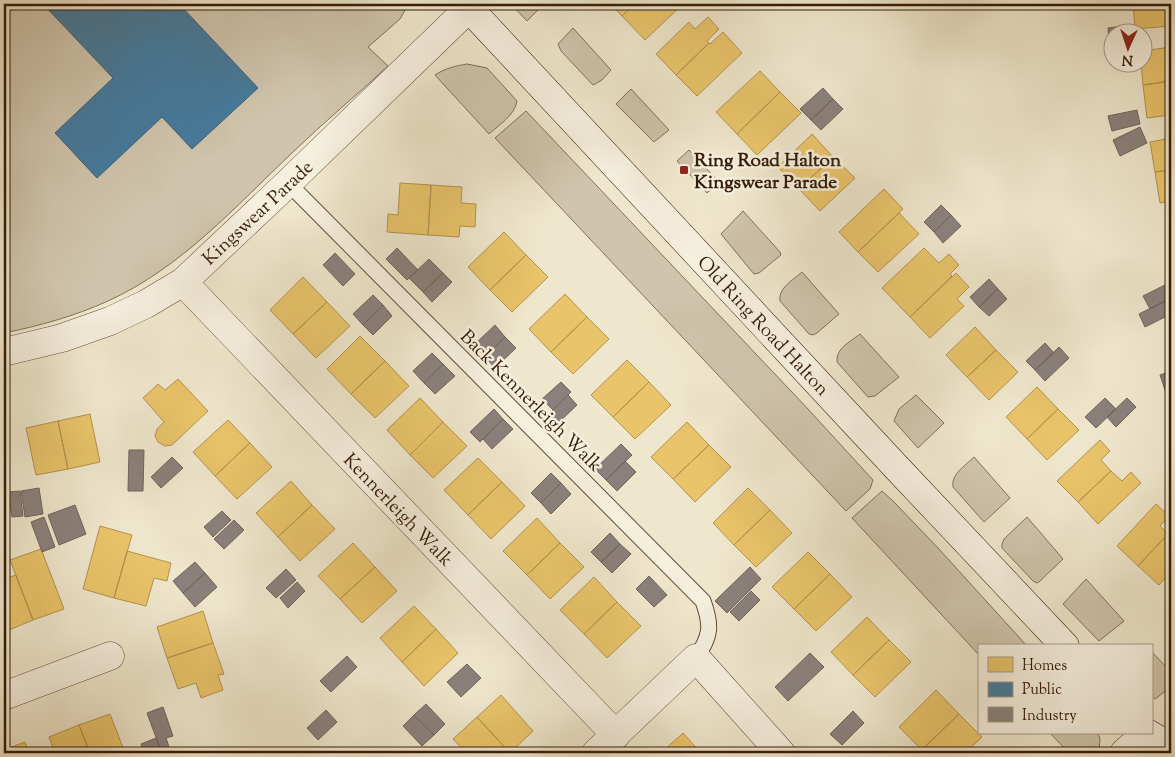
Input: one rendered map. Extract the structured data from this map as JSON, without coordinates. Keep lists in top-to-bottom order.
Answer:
{
  "streets": {
    "street": ["Kingswear Parade", "Old Ring Road Halton", "Kennerleigh Walk"],
    "lane": ["Back Kennerleigh Walk"]
  },
  "crossings": [
    ["Kingswear Parade", "Old Ring Road Halton"],
    ["Kingswear Parade", "Back Kennerleigh Walk"],
    ["Kingswear Parade", "Kennerleigh Walk"]
  ],
  "places": {
    "transit": ["Ring Road Halton Kingswear Parade"]
  },
  "legend": ["Homes", "Public", "Industry"],
  "north": "bottom"
}
